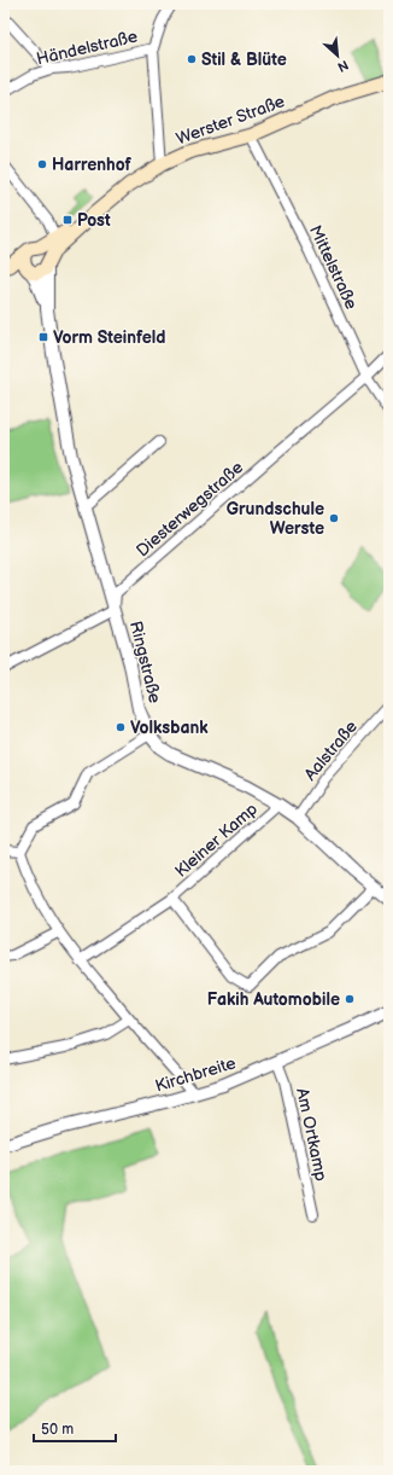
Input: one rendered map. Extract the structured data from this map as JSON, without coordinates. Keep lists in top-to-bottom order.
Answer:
{
  "streets": {
    "main road": ["Werster Straße"],
    "street": [
      "Händelstraße",
      "Mittelstraße",
      "Diesterwegstraße",
      "Ringstraße",
      "Aalstraße",
      "Kleiner Kamp",
      "Kirchbreite",
      "Am Ortkamp"
    ]
  },
  "crossings": [
    ["Werster Straße", "Mittelstraße"],
    ["Werster Straße", "Ringstraße"],
    ["Mittelstraße", "Diesterwegstraße"],
    ["Diesterwegstraße", "Ringstraße"],
    ["Ringstraße", "Aalstraße"],
    ["Ringstraße", "Kleiner Kamp"],
    ["Kirchbreite", "Am Ortkamp"]
  ],
  "places": {
    "other": [
      "Stil & Blüte",
      "Harrenhof",
      "Grundschule Werste",
      "Volksbank",
      "Fakih Automobile"
    ],
    "transit": ["Post", "Vorm Steinfeld"]
  },
  "scale_bar": "50 m",
  "north": "bottom right"
}
